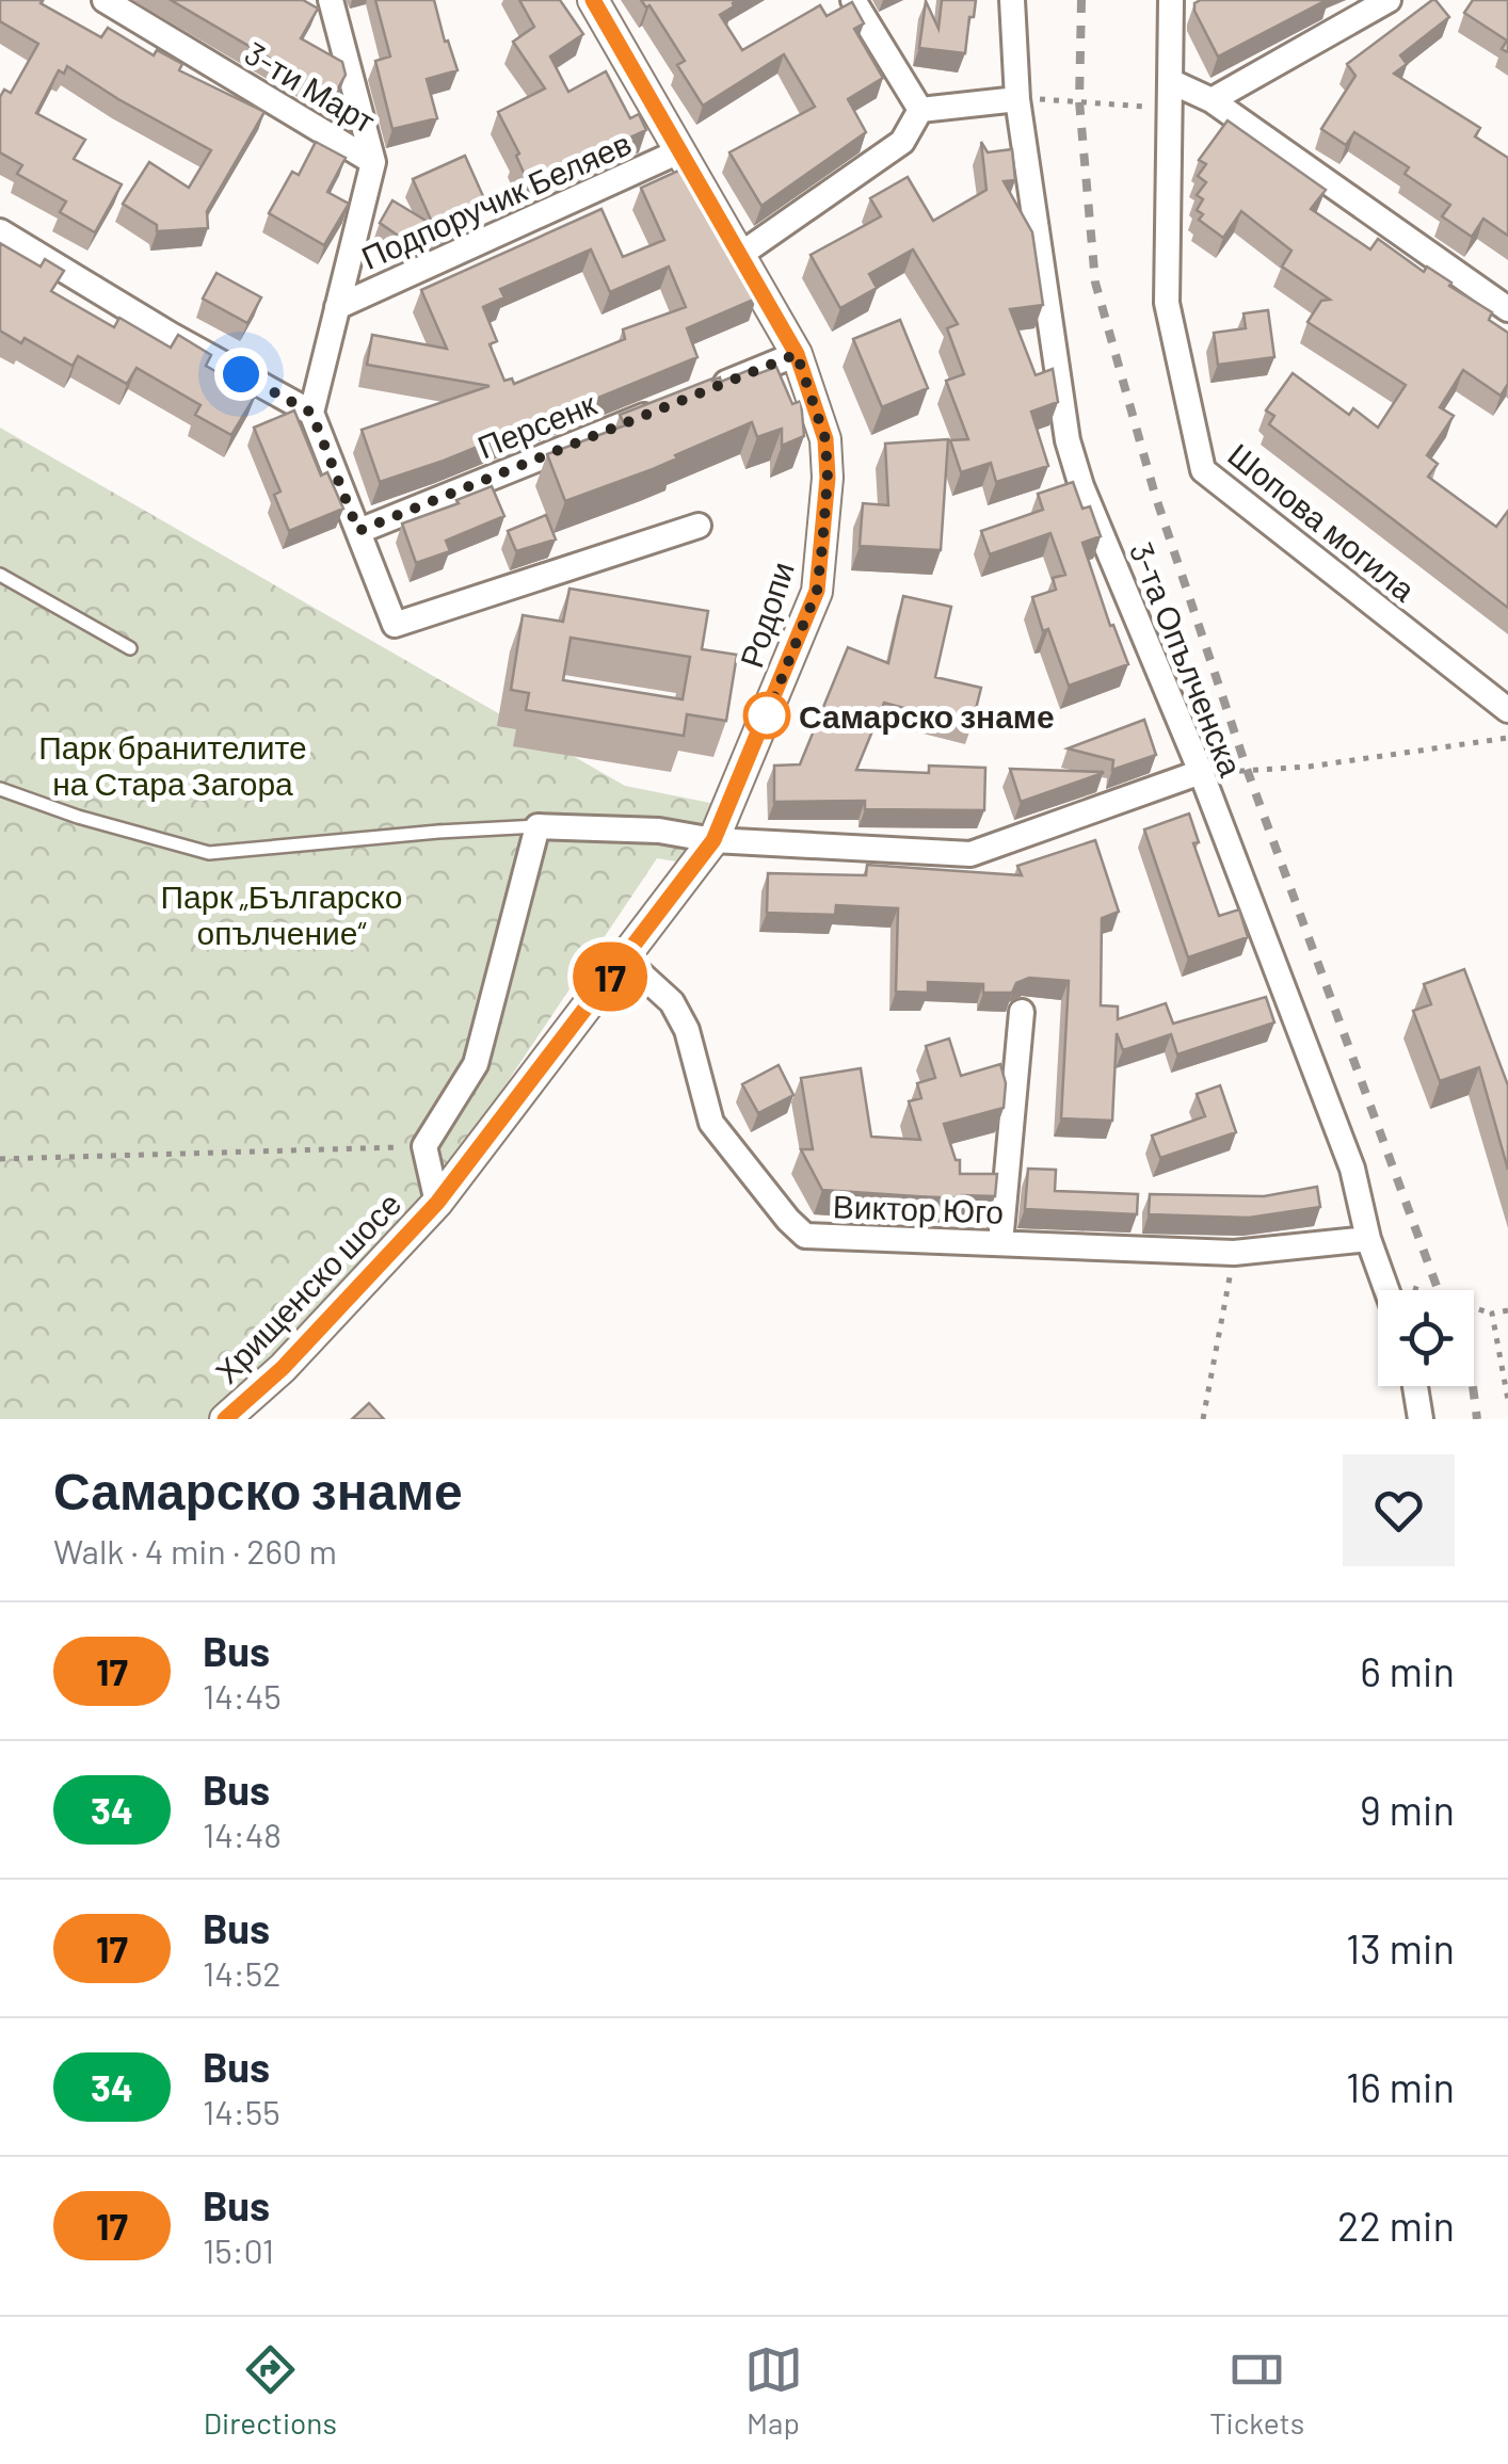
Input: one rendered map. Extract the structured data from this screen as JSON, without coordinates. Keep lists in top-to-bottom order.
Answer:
{
  "streets": {
    "street": [
      "3-ти Март",
      "Подпоручик Беляев",
      "Персенк",
      "Шопова могила",
      "Родопи",
      "3-та Опълченска",
      "Виктор Юго",
      "Хрищенско шосе"
    ]
  },
  "crossings": [
    ["Подпоручик Беляев", "Родопи"],
    ["Родопи", "Виктор Юго"],
    ["Родопи", "Хрищенско шосе"],
    ["3-та Опълченска", "Виктор Юго"]
  ],
  "parks": ["Парк бранителите на Стара Загора", "Парк „Българско опълчение“"],
  "places": ["Самарско знаме"],
  "lines": ["bus line 17"],
  "page": {
    "on_map": "17",
    "heading": ["Самарско знаме", "Walk · 4 min · 260 m"],
    "list": [
      {
        "mark": "17",
        "name": "Bus",
        "note": "14:45",
        "value": "6 min"
      },
      {
        "mark": "34",
        "name": "Bus",
        "note": "14:48",
        "value": "9 min"
      },
      {
        "mark": "17",
        "name": "Bus",
        "note": "14:52",
        "value": "13 min"
      },
      {
        "mark": "34",
        "name": "Bus",
        "note": "14:55",
        "value": "16 min"
      },
      {
        "mark": "17",
        "name": "Bus",
        "note": "15:01",
        "value": "22 min"
      }
    ],
    "tabs": ["Directions", "Map", "Tickets"]
  }
}
